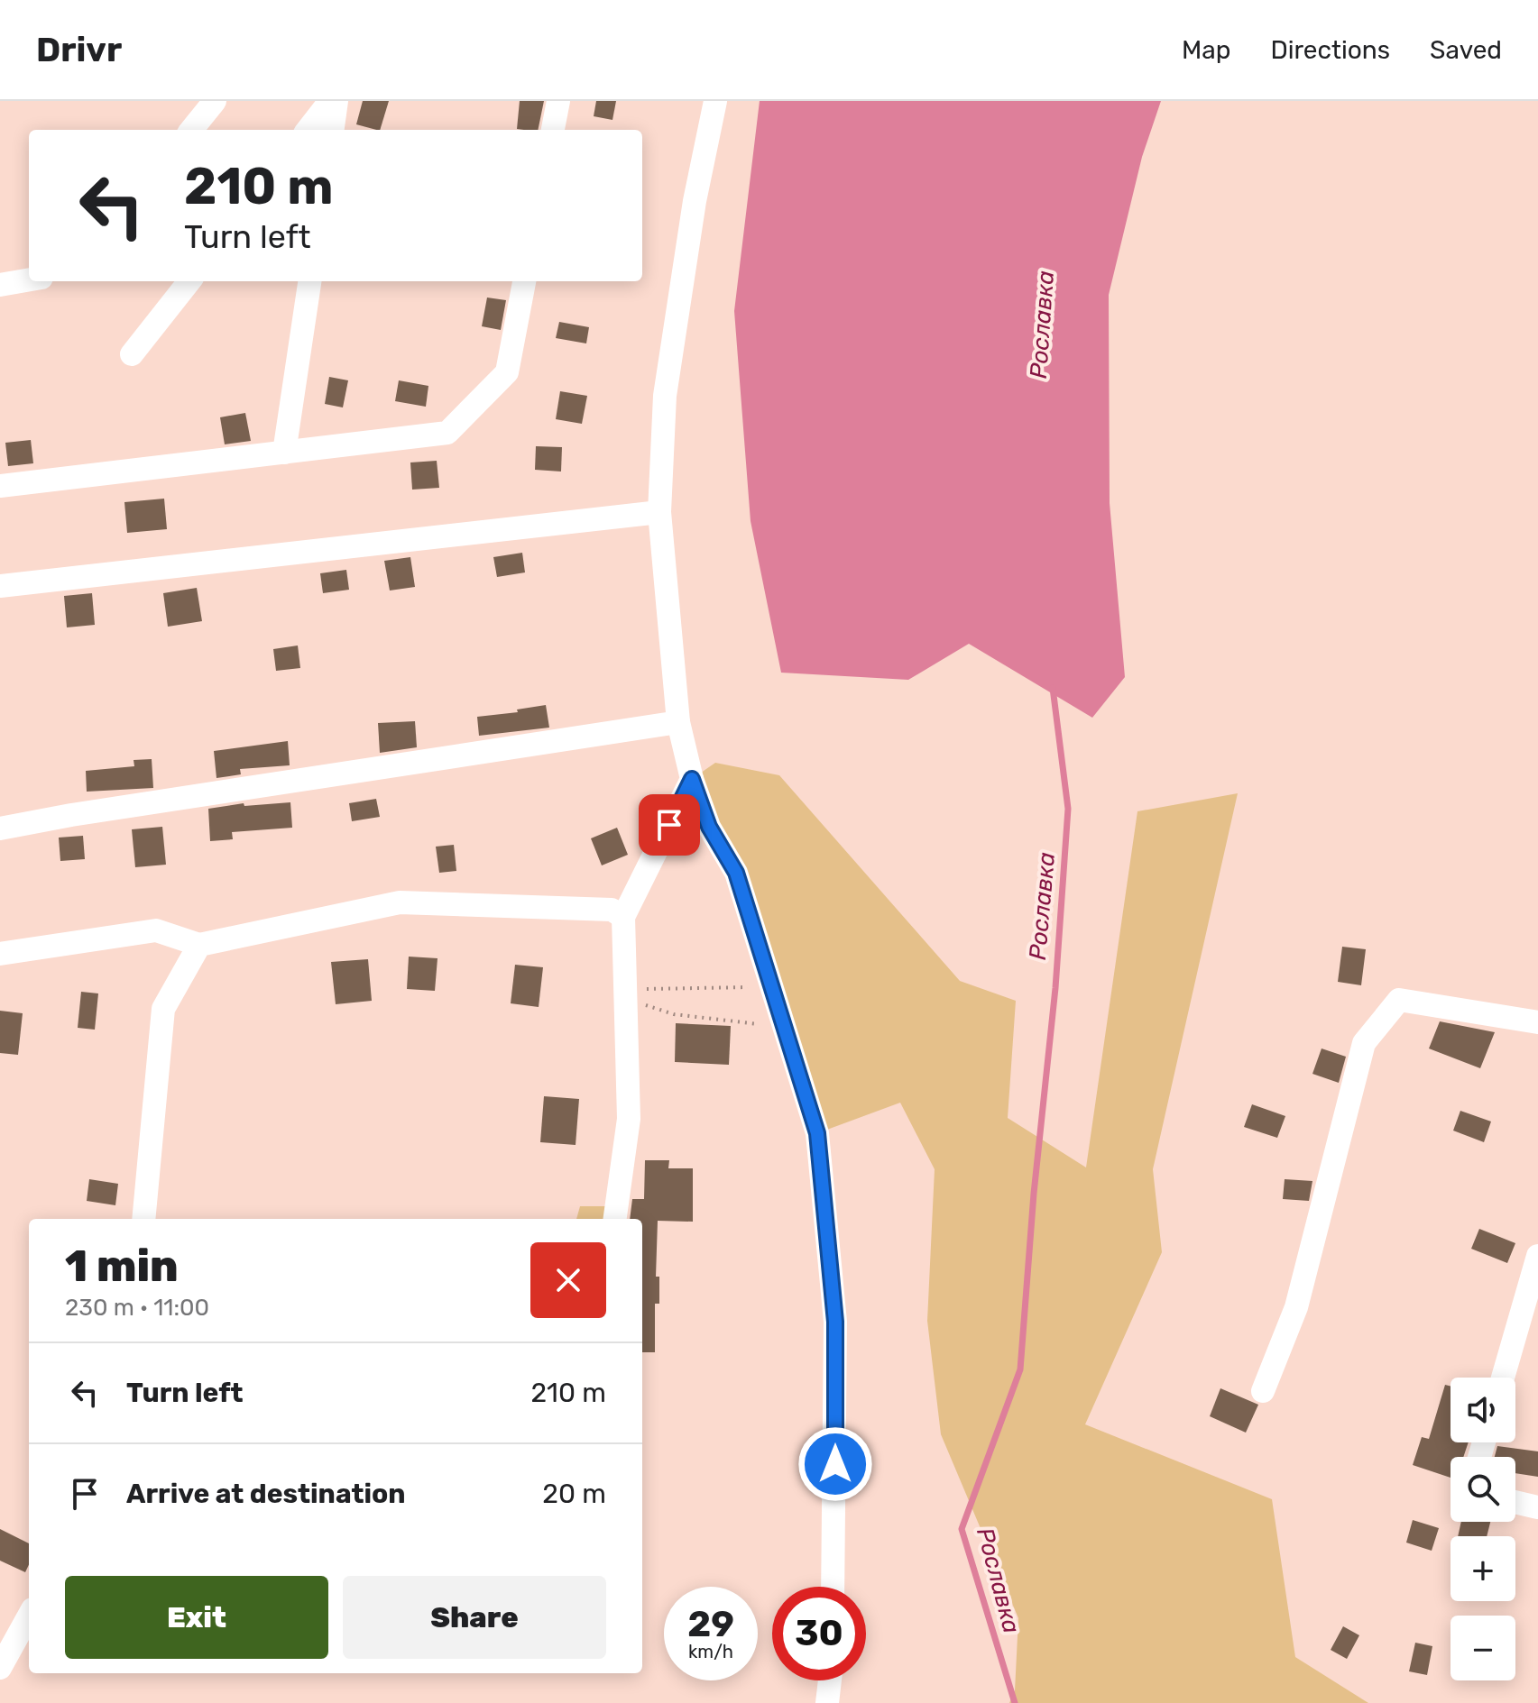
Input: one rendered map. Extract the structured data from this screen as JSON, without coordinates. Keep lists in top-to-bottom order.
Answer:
{
  "water": ["Рославка"],
  "page": {
    "header": "Drivr",
    "nav": ["Map", "Directions", "Saved"],
    "turn": ["210 m", "Turn left"],
    "heading": ["1 min", "230 m · 11:00"],
    "list": [
      {
        "name": "Turn left",
        "value": "210 m"
      },
      {
        "name": "Arrive at destination",
        "value": "20 m"
      }
    ],
    "map_buttons": ["+", "−"],
    "buttons": ["Exit", "Share"],
    "speed": "29 km/h",
    "limit": "30"
  }
}
